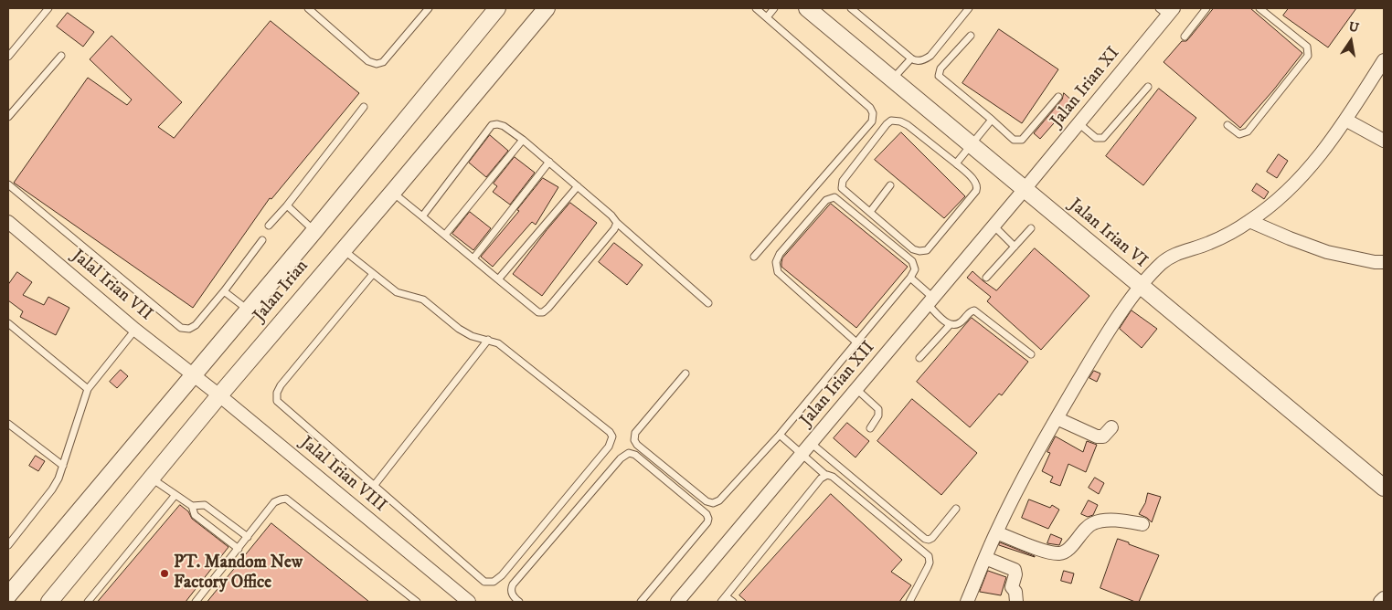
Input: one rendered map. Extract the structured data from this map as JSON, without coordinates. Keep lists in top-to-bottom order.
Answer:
{
  "streets": {
    "street": [
      "Jalan Irian XI",
      "Jalan Irian VI",
      "Jalal Irian VII",
      "Jalan Irian",
      "Jalan Irian XII",
      "Jalal Irian VIII"
    ]
  },
  "crossings": [
    ["Jalan Irian XI", "Jalan Irian VI"],
    ["Jalan Irian XI", "Jalan Irian XII"],
    ["Jalan Irian VI", "Jalan Irian XII"],
    ["Jalal Irian VII", "Jalan Irian"],
    ["Jalal Irian VII", "Jalal Irian VIII"],
    ["Jalan Irian", "Jalal Irian VIII"]
  ],
  "places": ["PT. Mandom New Factory Office"],
  "north": "top"
}
